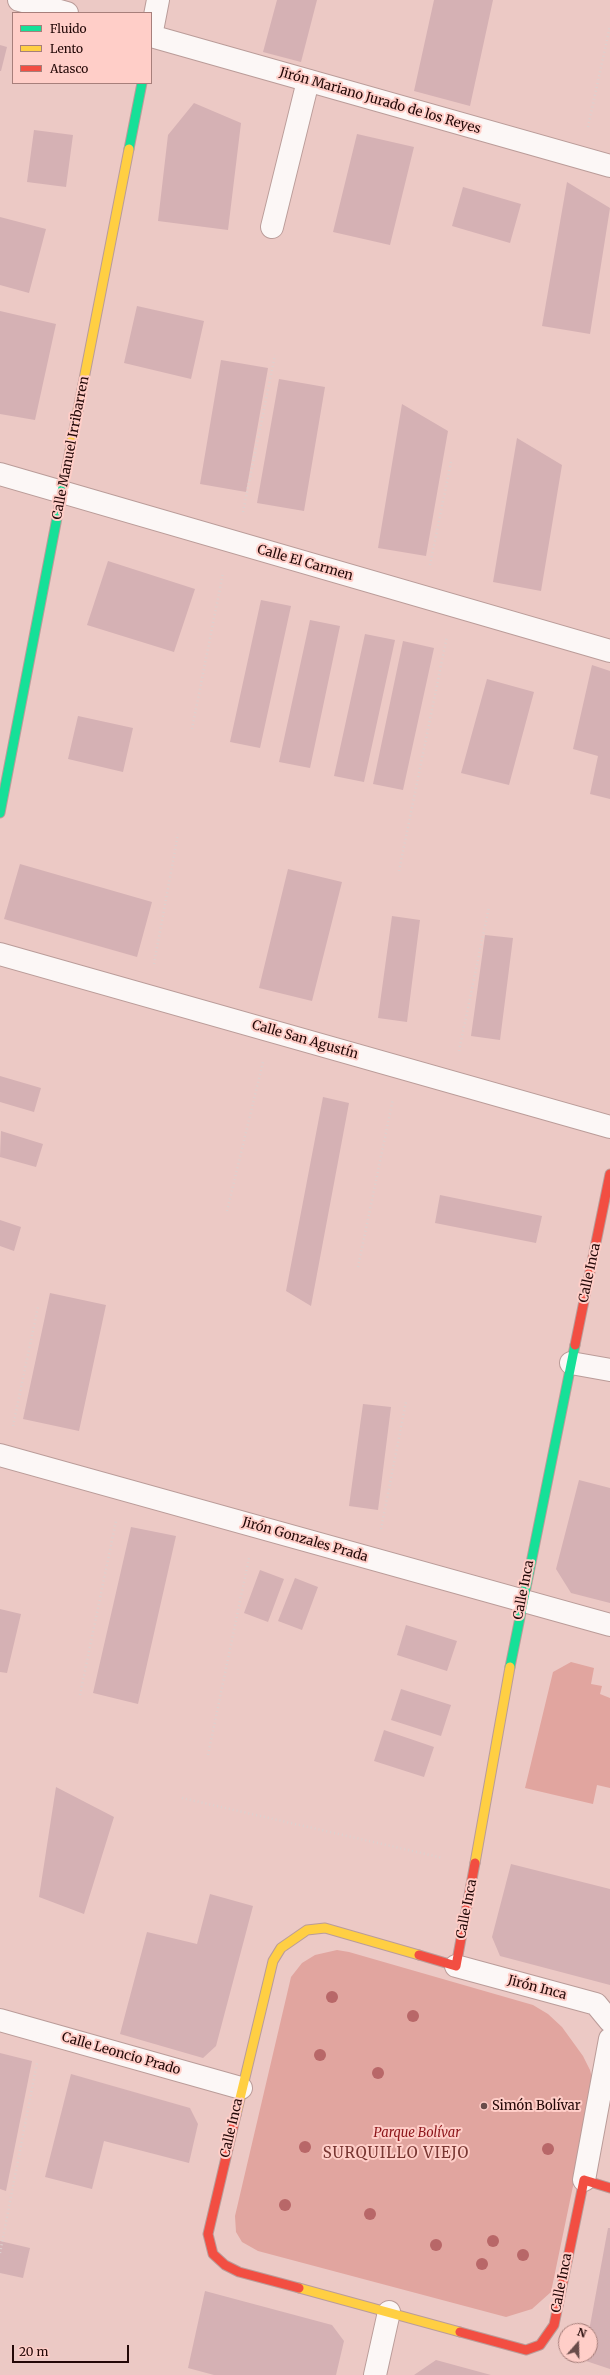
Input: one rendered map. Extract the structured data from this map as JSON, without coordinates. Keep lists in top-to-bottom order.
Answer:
{
  "streets": {
    "street": [
      "Jirón Mariano Jurado de los Reyes",
      "Calle Manuel Irribarren",
      "Calle El Carmen",
      "Calle San Agustín",
      "Calle Inca",
      "Jirón Gonzales Prada",
      "Jirón Inca",
      "Calle Leoncio Prado"
    ]
  },
  "crossings": [
    ["Calle Manuel Irribarren", "Calle El Carmen"],
    ["Calle Inca", "Jirón Gonzales Prada"],
    ["Calle Inca", "Jirón Inca"],
    ["Calle Inca", "Calle Leoncio Prado"]
  ],
  "districts": ["SURQUILLO VIEJO"],
  "parks": ["Parque Bolívar"],
  "places": ["Simón Bolívar"],
  "legend": ["Fluido", "Lento", "Atasco"],
  "scale_bar": "20 m",
  "north": "top"
}
